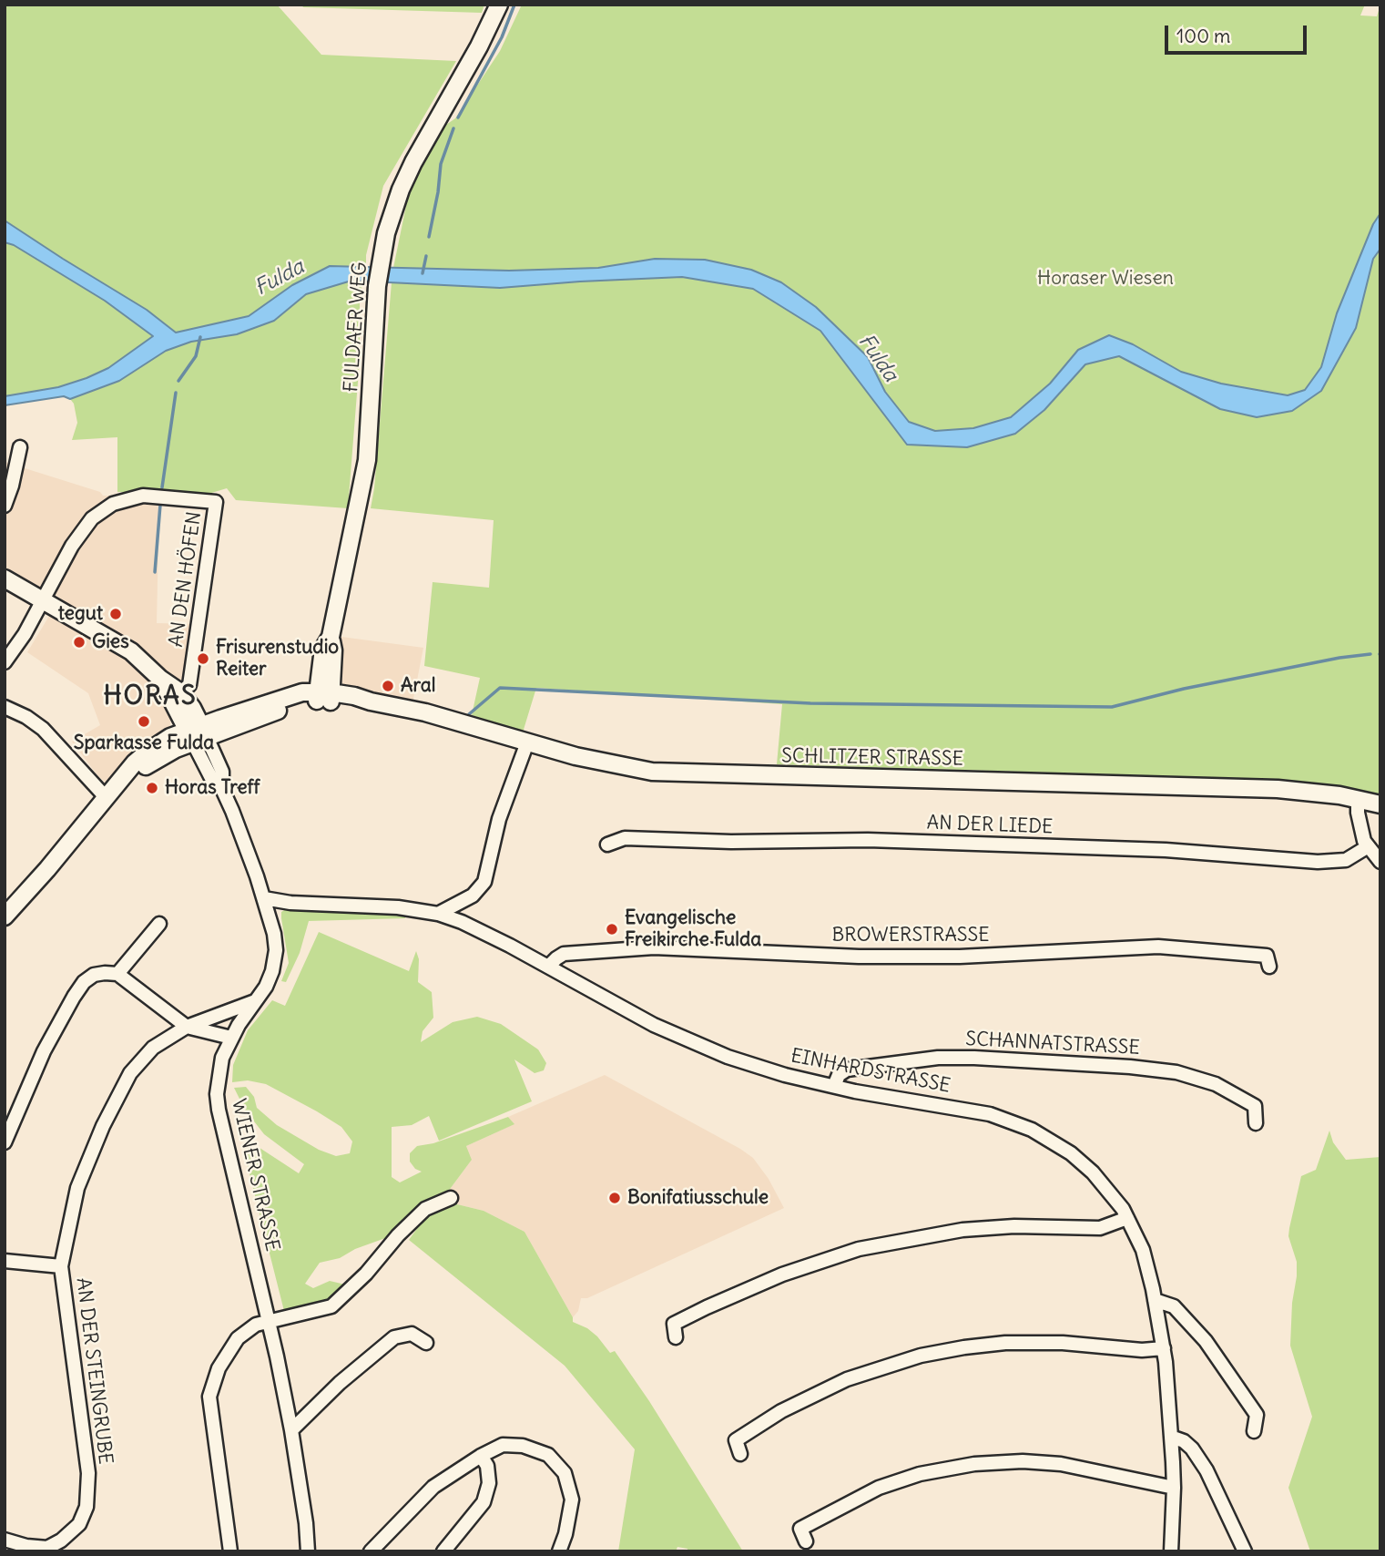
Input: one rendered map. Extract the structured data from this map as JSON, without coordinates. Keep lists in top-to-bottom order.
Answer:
{
  "streets": {
    "main road": ["FULDAER WEG", "SCHLITZER STRASSE"],
    "street": [
      "AN DEN HÖFEN",
      "AN DER LIEDE",
      "BROWERSTRASSE",
      "SCHANNATSTRASSE",
      "EINHARDSTRASSE",
      "WIENER STRASSE",
      "AN DER STEINGRUBE"
    ]
  },
  "crossings": [
    ["FULDAER WEG", "SCHLITZER STRASSE"],
    ["SCHLITZER STRASSE", "WIENER STRASSE"],
    ["BROWERSTRASSE", "EINHARDSTRASSE"],
    ["SCHANNATSTRASSE", "EINHARDSTRASSE"],
    ["EINHARDSTRASSE", "WIENER STRASSE"],
    ["WIENER STRASSE", "AN DER STEINGRUBE"]
  ],
  "districts": ["HORAS"],
  "water": ["Fulda"],
  "parks": ["Horaser Wiesen"],
  "places": [
    "tegut",
    "Gies",
    "Frisurenstudio Reiter",
    "Aral",
    "Sparkasse Fulda",
    "Horas Treff",
    "Evangelische Freikirche Fulda",
    "Bonifatiusschule"
  ],
  "scale_bar": "100 m"
}
